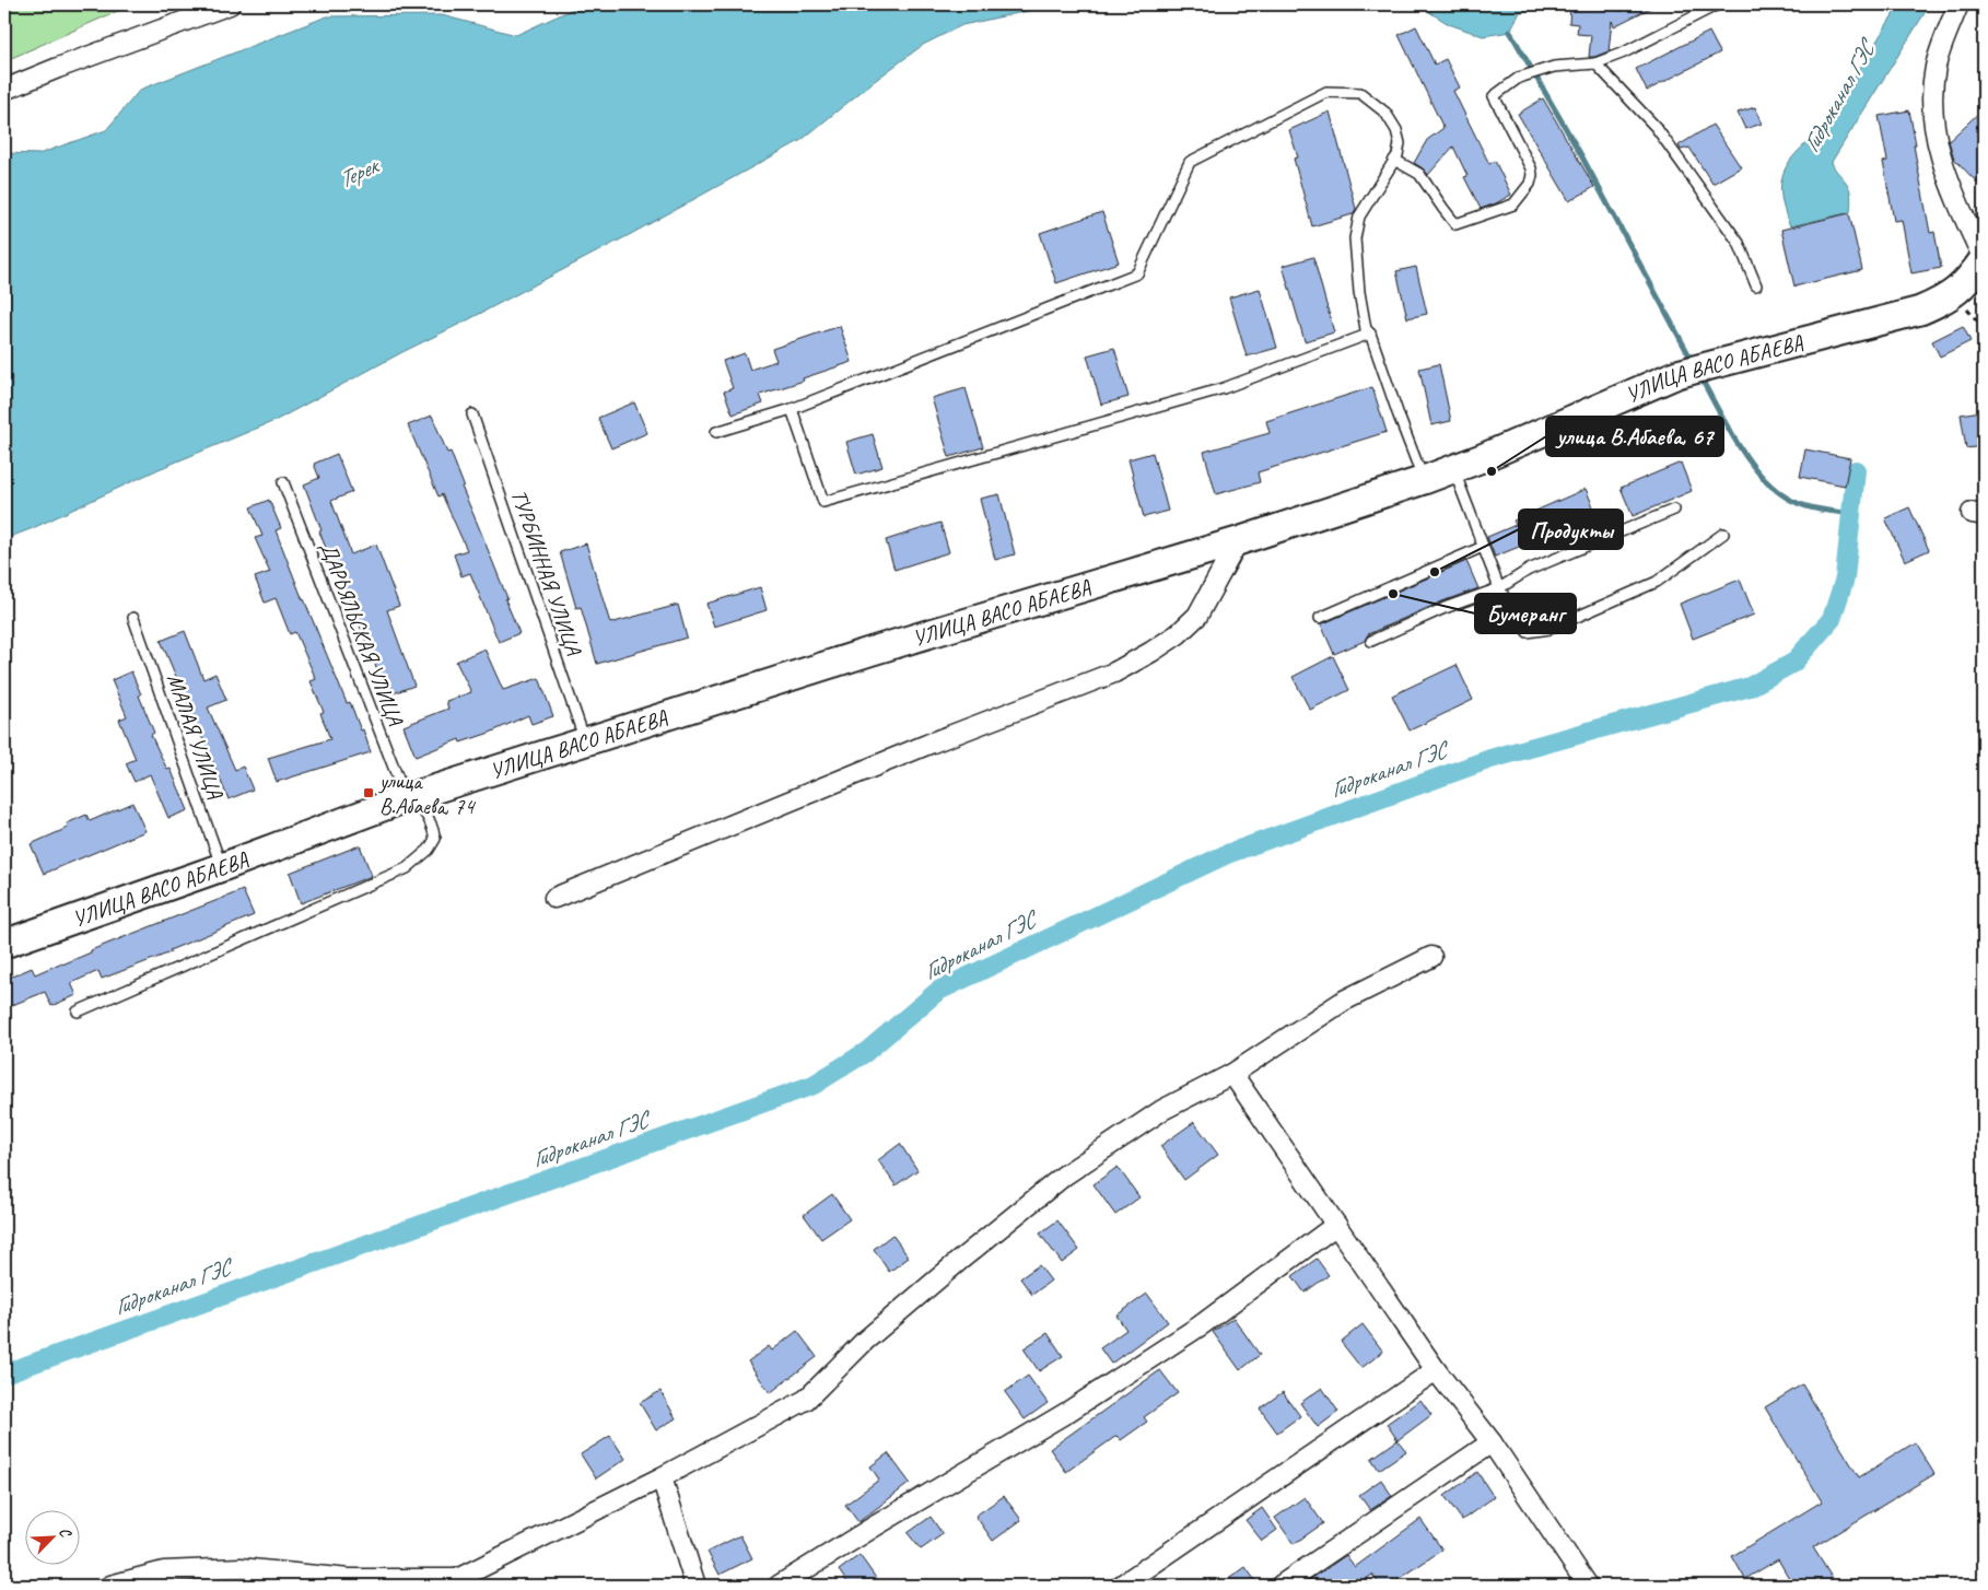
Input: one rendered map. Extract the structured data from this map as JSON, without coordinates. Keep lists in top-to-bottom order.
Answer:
{
  "streets": {
    "main road": ["УЛИЦА ВАСО АБАЕВА"],
    "lane": ["ТУРБИННАЯ УЛИЦА", "ДАРЬЯЛЬСКАЯ УЛИЦА", "МАЛАЯ УЛИЦА"]
  },
  "crossings": [
    ["УЛИЦА ВАСО АБАЕВА", "ТУРБИННАЯ УЛИЦА"],
    ["УЛИЦА ВАСО АБАЕВА", "ДАРЬЯЛЬСКАЯ УЛИЦА"],
    ["УЛИЦА ВАСО АБАЕВА", "МАЛАЯ УЛИЦА"]
  ],
  "water": ["Гидроканал ГЭС", "Терек"],
  "places": {
    "other": ["улица В.Абаева, 67", "Продукты", "Бумеранг"],
    "transit": ["улица В.Абаева, 74"]
  },
  "north": "top right"
}
